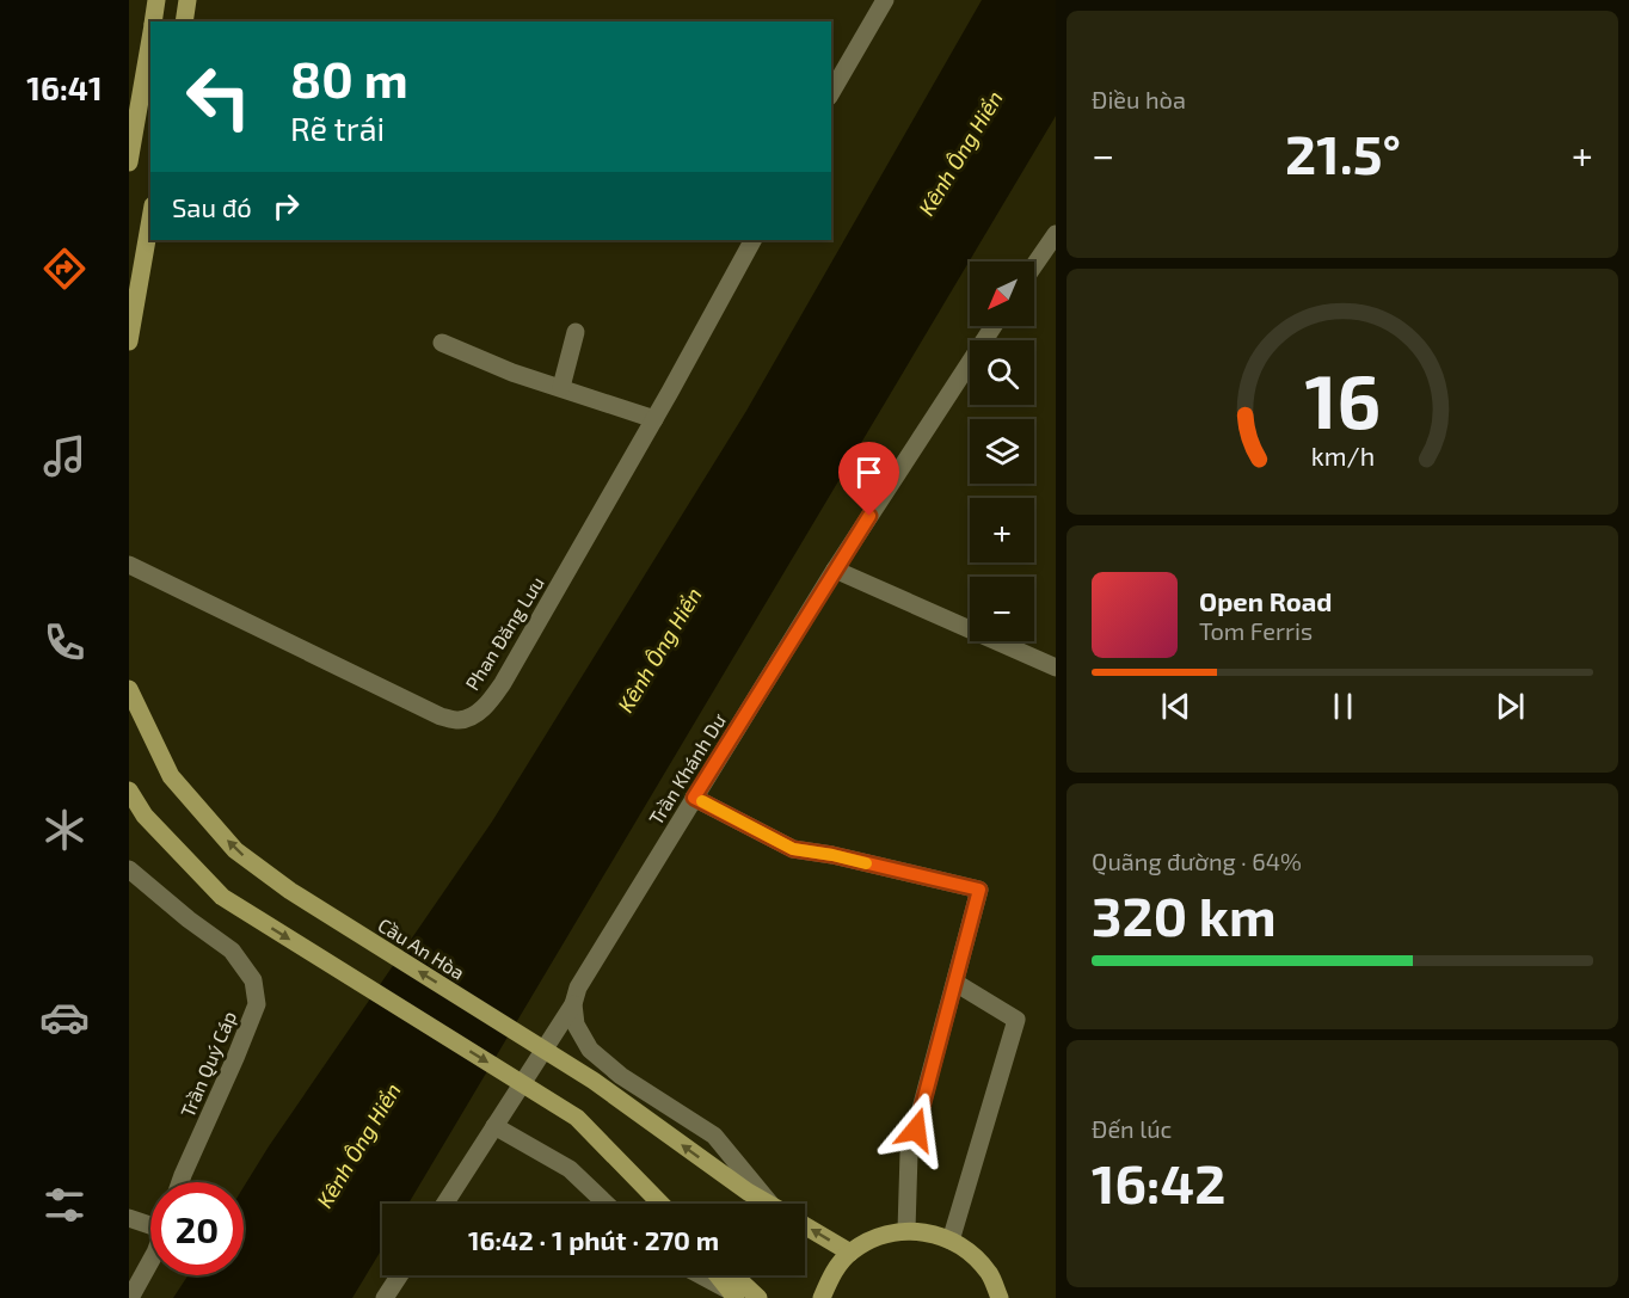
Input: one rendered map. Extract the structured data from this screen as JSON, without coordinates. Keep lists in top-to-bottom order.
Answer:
{
  "streets": {
    "main road": ["Cầu An Hòa"],
    "street": ["Phan Đăng Lưu", "Trần Khánh Dư", "Trần Quý Cáp"]
  },
  "water": ["Kênh Ông Hiển"],
  "north": "bottom left",
  "page": {
    "tabs": "16:41",
    "tile": [
      "Điều hòa",
      ["Quãng đường · 64%", "320 km"],
      ["Đến lúc", "16:42"]
    ],
    "turn": ["80 m", "Rẽ trái"],
    "heat": ["−", "21.5°", "+"],
    "then": "Sau đó",
    "map_buttons": ["+", "−"],
    "song": ["Open Road", "Tom Ferris"],
    "limit": "20",
    "trip": "16:42 · 1 phút · 270 m",
    "gauge": ["16", "km/h"]
  }
}
